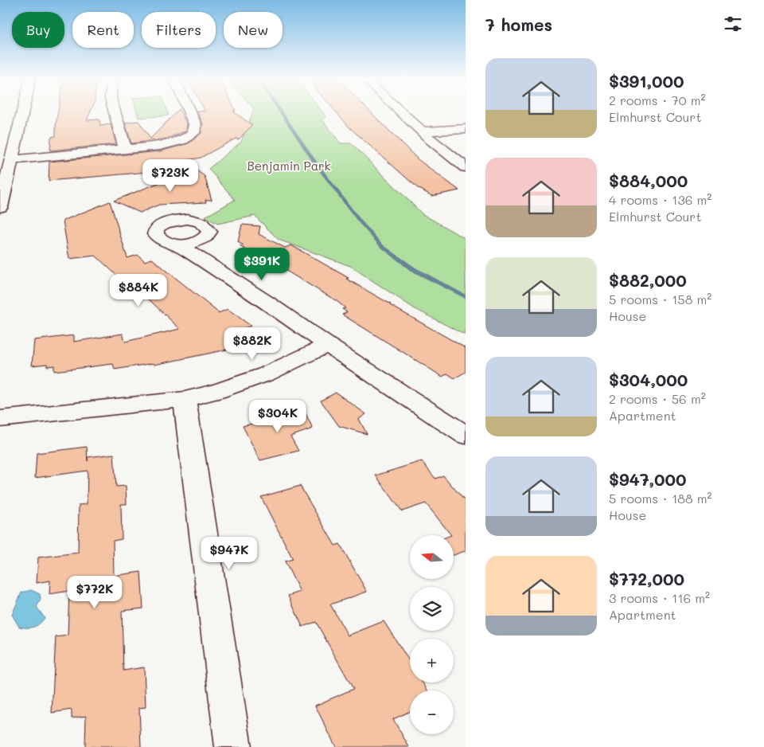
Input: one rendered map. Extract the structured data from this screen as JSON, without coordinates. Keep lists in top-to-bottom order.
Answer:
{
  "parks": ["Benjamin Park"],
  "north": "left",
  "page": {
    "heading": "7 homes",
    "chip": [
      "Buy",
      "Rent",
      "Filters",
      "New"
    ],
    "list": [
      {
        "name": "$391,000",
        "note": "2 rooms · 70 m² · Elmhurst Court"
      },
      {
        "name": "$884,000",
        "note": "4 rooms · 136 m² · Elmhurst Court"
      },
      {
        "name": "$882,000",
        "note": "5 rooms · 158 m² · House"
      },
      {
        "name": "$304,000",
        "note": "2 rooms · 56 m² · Apartment"
      },
      {
        "name": "$947,000",
        "note": "5 rooms · 188 m² · House"
      },
      {
        "name": "$772,000",
        "note": "3 rooms · 116 m² · Apartment"
      }
    ],
    "price": [
      "$723K",
      "$391K",
      "$884K",
      "$882K",
      "$304K",
      "$947K",
      "$772K"
    ],
    "map_buttons": ["+", "−"]
  }
}
